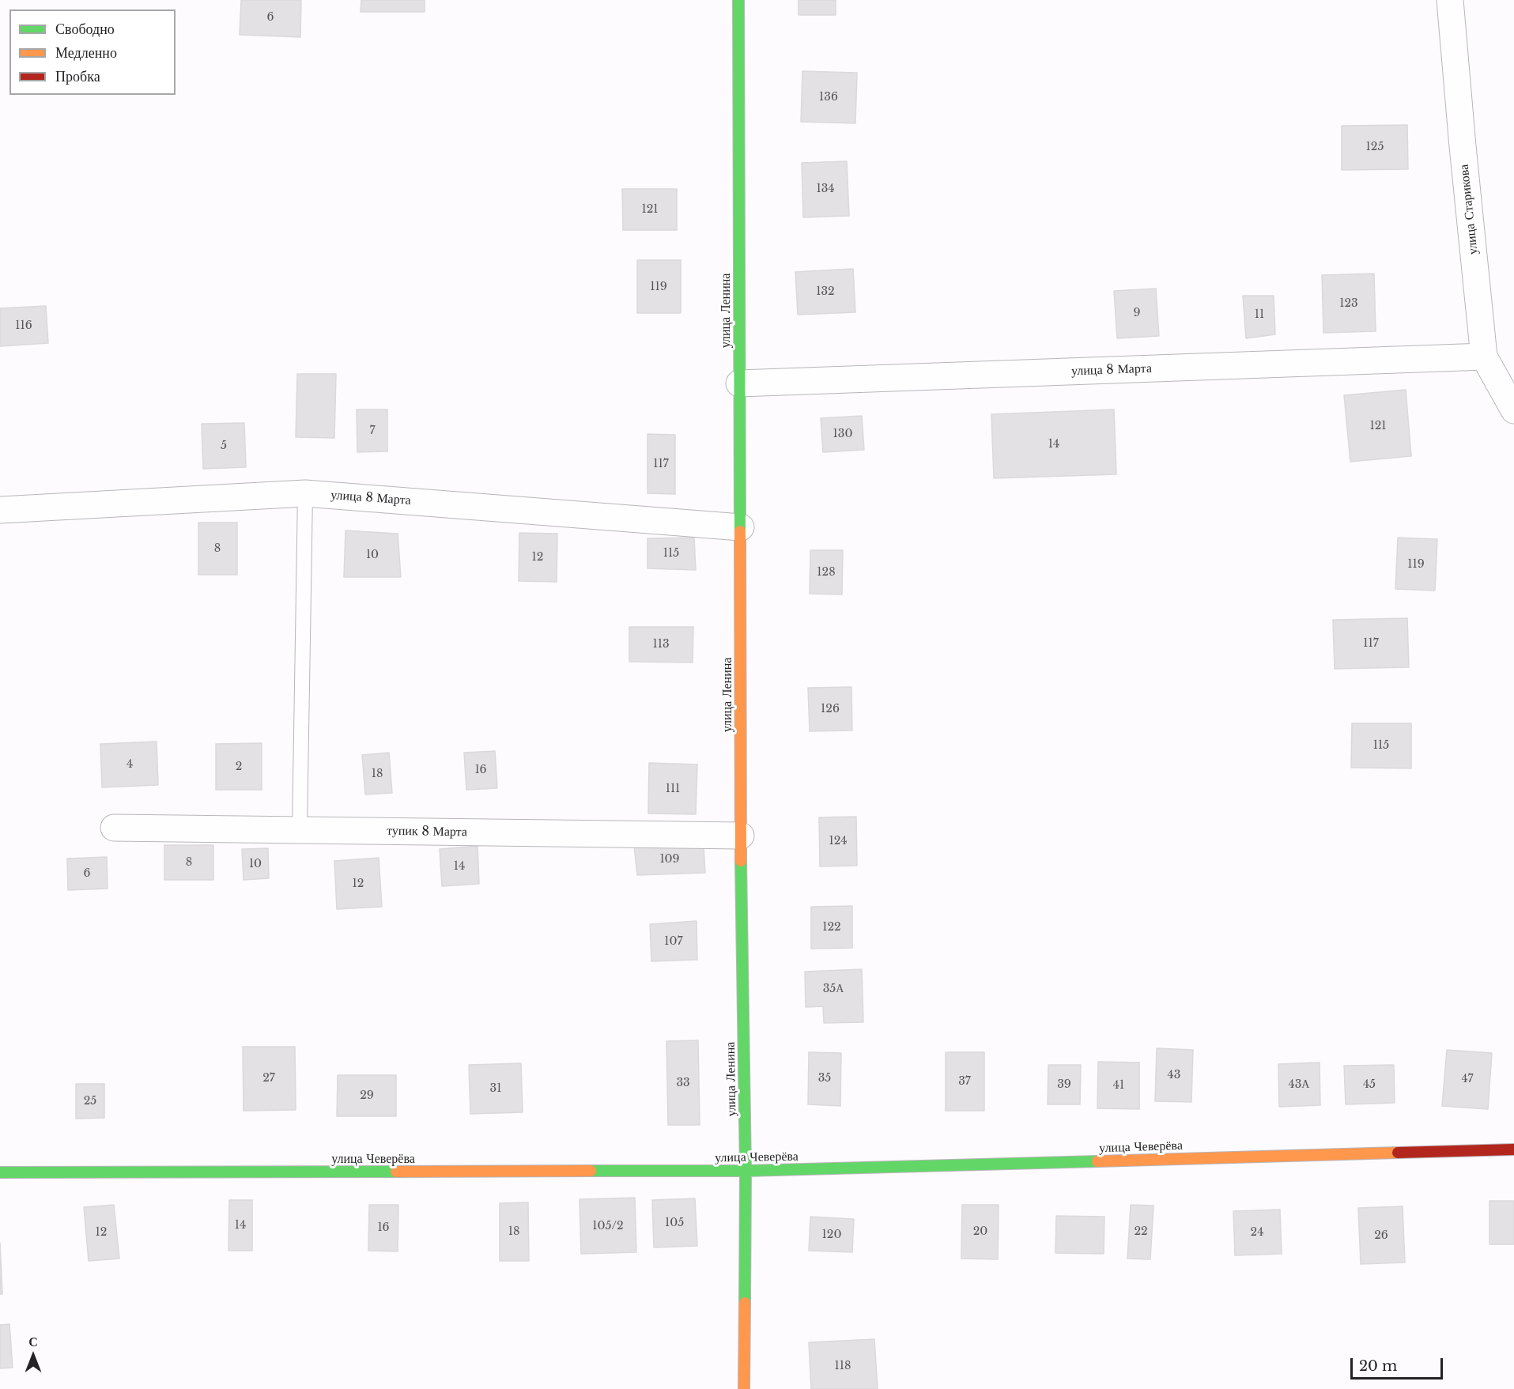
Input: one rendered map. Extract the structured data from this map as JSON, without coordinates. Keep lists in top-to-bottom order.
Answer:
{
  "streets": {
    "street": [
      "улица Старикова",
      "улица Ленина",
      "улица 8 Марта",
      "тупик 8 Марта",
      "улица Чеверёва"
    ]
  },
  "crossings": [
    ["улица Старикова", "улица 8 Марта"],
    ["улица Ленина", "улица 8 Марта"],
    ["улица Ленина", "тупик 8 Марта"],
    ["улица Ленина", "улица Чеверёва"]
  ],
  "house_numbers": [
    "6",
    "136",
    "125",
    "134",
    "121",
    "119",
    "132",
    "123",
    "9",
    "11",
    "116",
    "121",
    "7",
    "130",
    "14",
    "5",
    "117",
    "8",
    "115",
    "10",
    "12",
    "119",
    "128",
    "117",
    "113",
    "126",
    "115",
    "4",
    "2",
    "16",
    "18",
    "111",
    "124",
    "109",
    "8",
    "10",
    "14",
    "6",
    "12",
    "122",
    "107",
    "35А",
    "43",
    "27",
    "35",
    "47",
    "37",
    "33",
    "39",
    "43А",
    "45",
    "41",
    "31",
    "29",
    "25",
    "105",
    "14",
    "105/2",
    "16",
    "18",
    "20",
    "22",
    "12",
    "24",
    "120",
    "26",
    "118"
  ],
  "legend": ["Свободно", "Медленно", "Пробка"],
  "scale_bar": "20 m",
  "north": "top"
}
